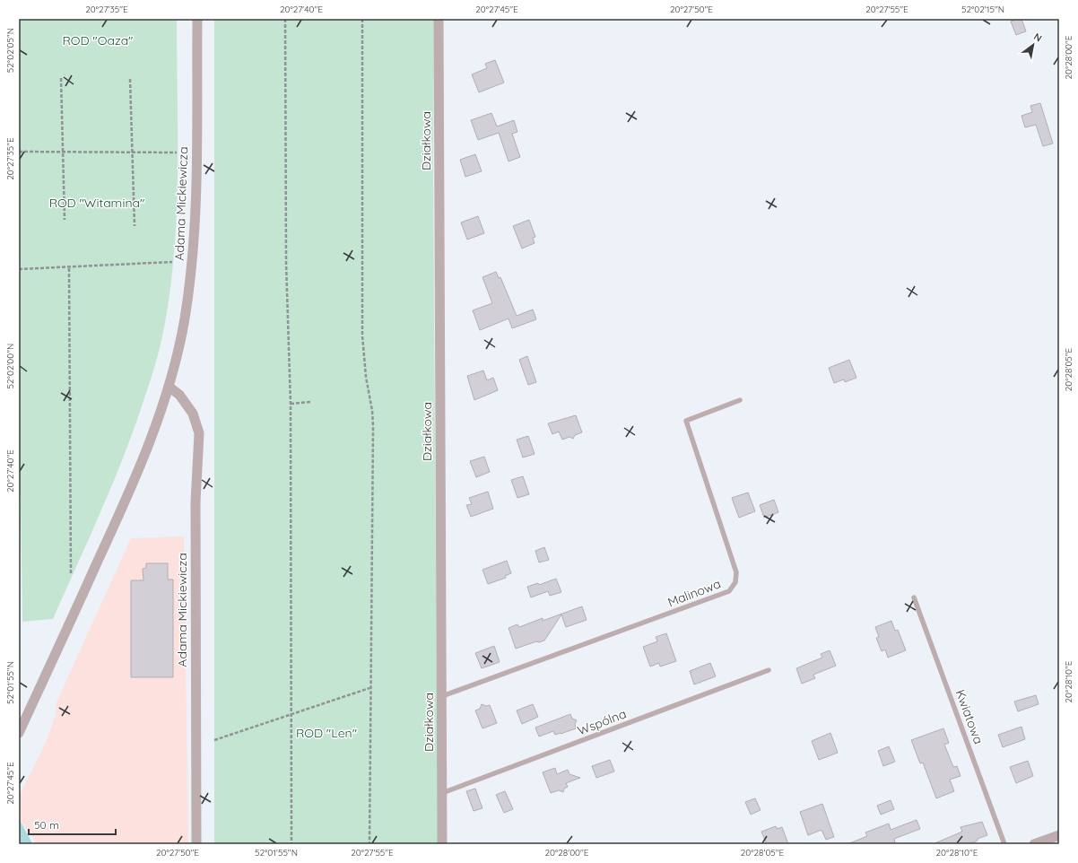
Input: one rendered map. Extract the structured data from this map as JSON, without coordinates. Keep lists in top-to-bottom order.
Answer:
{
  "streets": {
    "street": ["Działkowa", "Adama Mickiewicza"],
    "lane": ["Malinowa", "Kwiatowa", "Wspólna"]
  },
  "crossings": [
    ["Działkowa", "Malinowa"],
    ["Działkowa", "Wspólna"]
  ],
  "parks": ["ROD \"Oaza\"", "ROD \"Witamina\"", "ROD \"Len\""],
  "scale_bar": "50 m",
  "north": "top right",
  "coordinates": [
    "20°27'35\"E",
    "20°27'40\"E",
    "20°27'45\"E",
    "20°27'50\"E",
    "20°27'55\"E",
    "52°02'15\"N",
    "52°02'05\"N",
    "20°28'00\"E",
    "52°02'00\"N",
    "20°28'05\"E",
    "20°28'10\"E",
    "52°01'55\"N"
  ]
}
